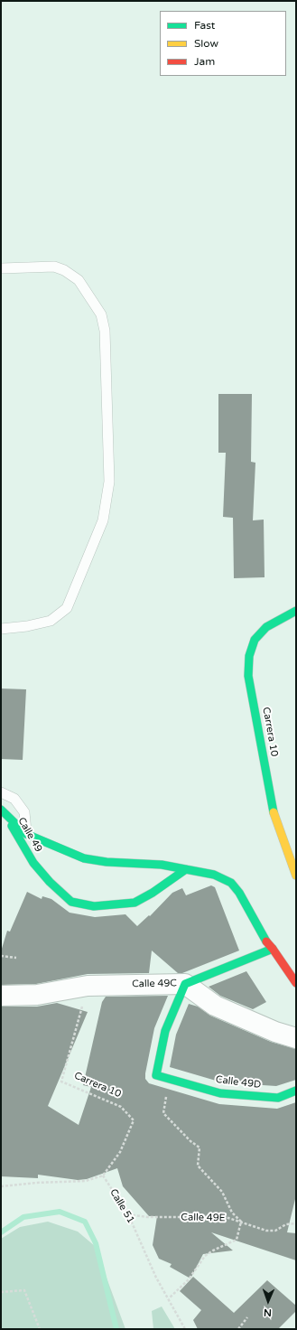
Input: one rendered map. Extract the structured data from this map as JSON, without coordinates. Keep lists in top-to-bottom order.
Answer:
{
  "streets": {
    "street": [
      "Carrera 10",
      "Calle 49",
      "Calle 49C",
      "Calle 49D"
    ],
    "path": ["Calle 51", "Calle 49E"]
  },
  "crossings": [
    ["Carrera 10", "Calle 49C"],
    ["Carrera 10", "Calle 51"],
    ["Calle 49C", "Calle 49D"],
    ["Calle 51", "Calle 49E"]
  ],
  "legend": ["Fast", "Slow", "Jam"],
  "north": "bottom"
}
